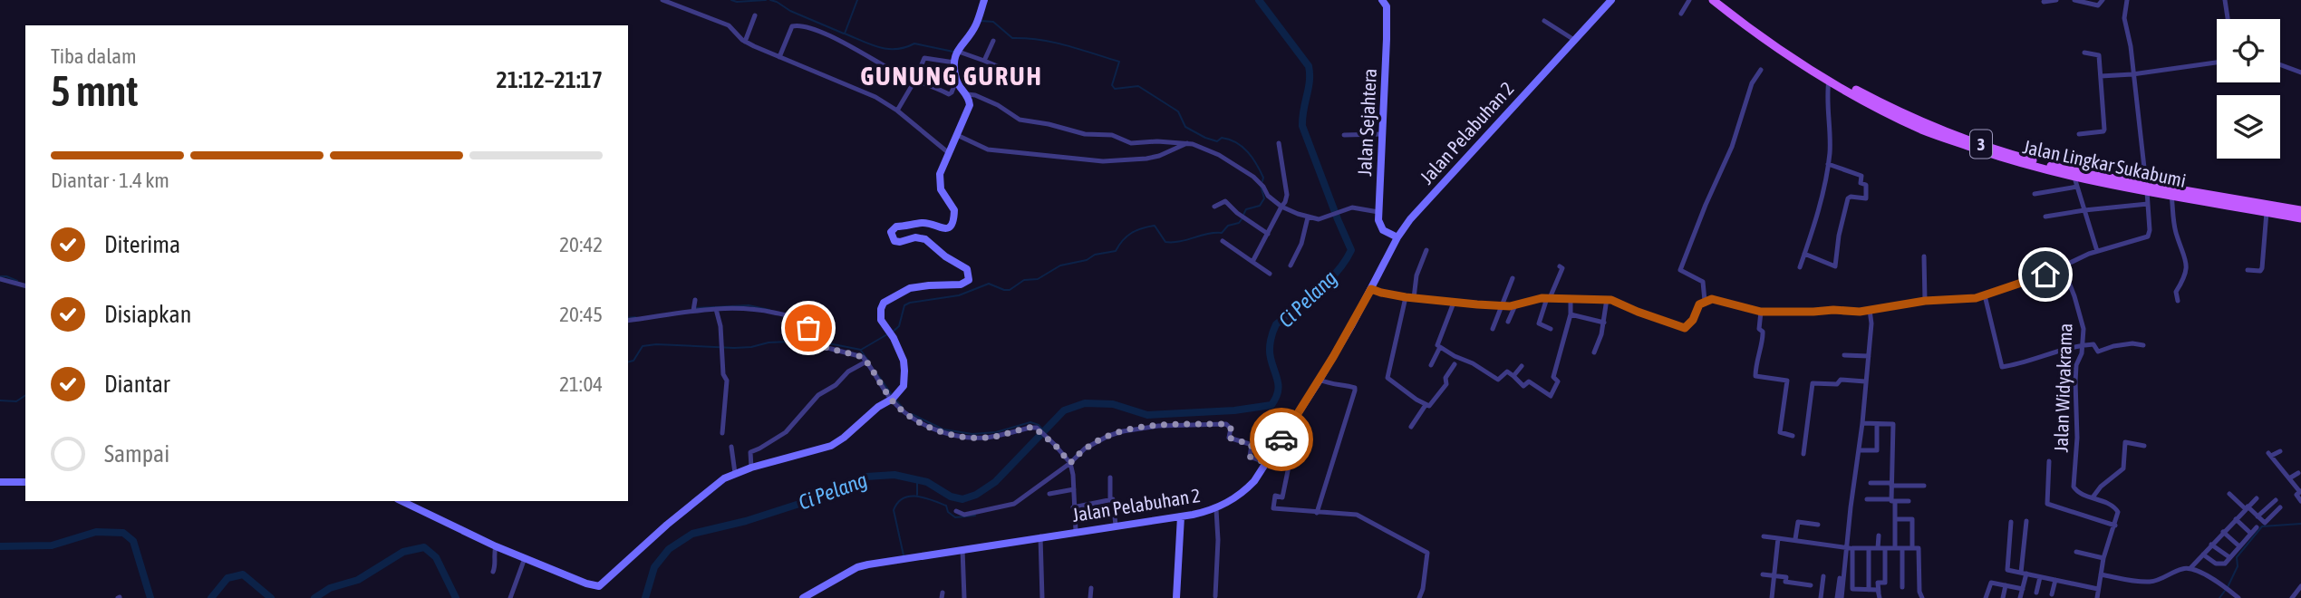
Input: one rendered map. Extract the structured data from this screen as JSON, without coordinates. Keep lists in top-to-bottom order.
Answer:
{
  "streets": {
    "main road": ["3", "Jalan Lingkar Sukabumi"],
    "street": ["Jalan Sejahtera", "Jalan Pelabuhan 2", "Jalan Widyakrama"]
  },
  "districts": ["GUNUNG GURUH"],
  "water": ["Ci Pelang"],
  "page": {
    "heading": ["5 mnt", "Tiba dalam", "21:12–21:17"],
    "bar": "Diantar · 1.4 km",
    "list": [
      ["Diterima", "20:42"],
      ["Disiapkan", "20:45"],
      ["Diantar", "21:04"],
      "Sampai"
    ]
  }
}
